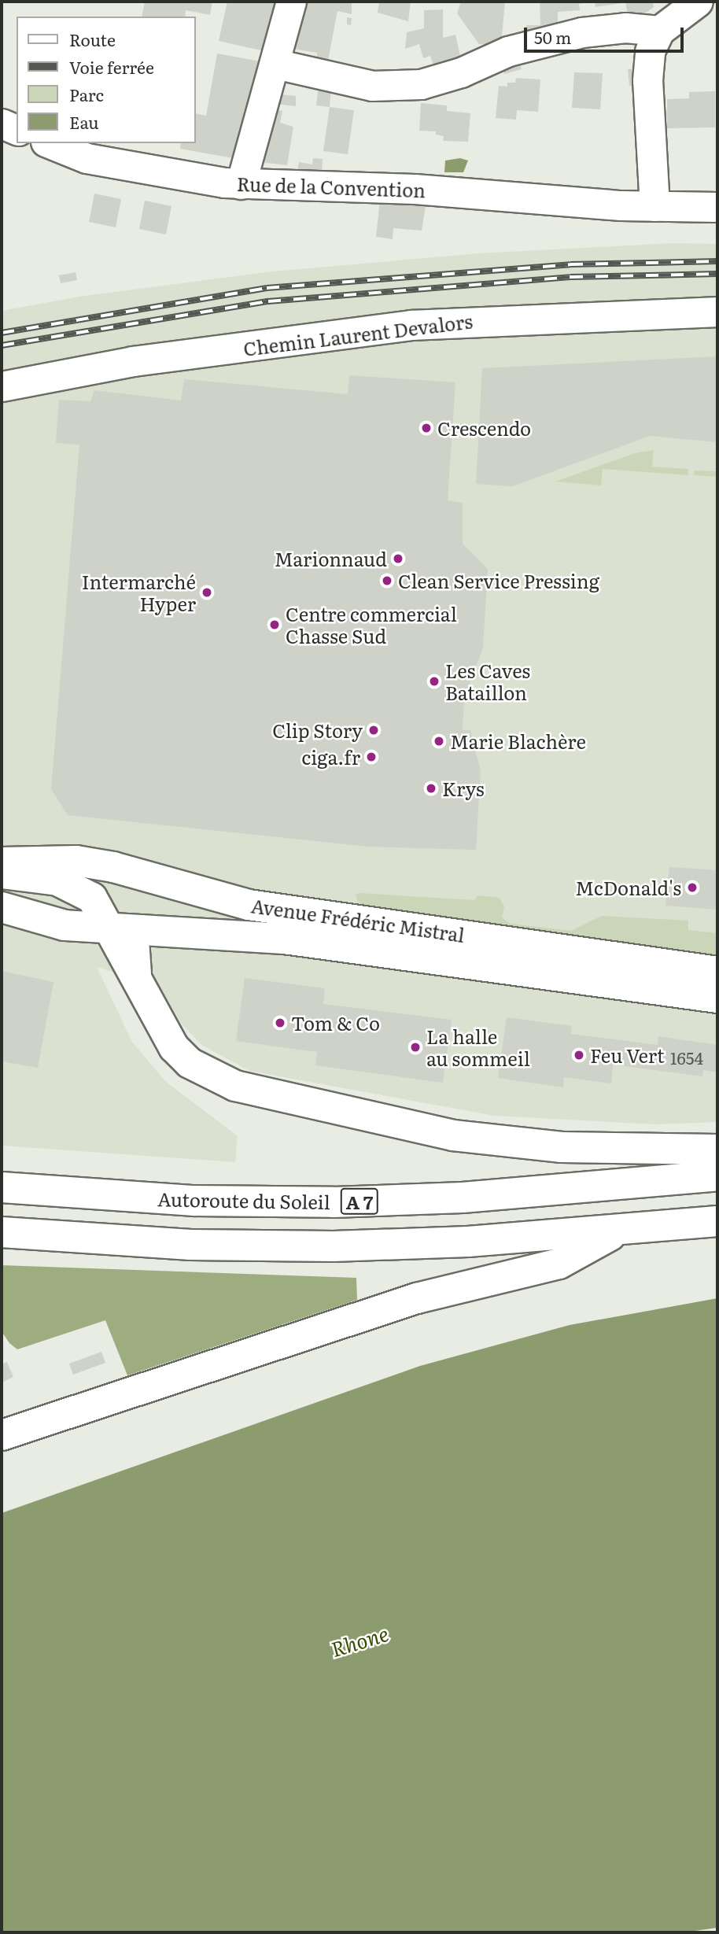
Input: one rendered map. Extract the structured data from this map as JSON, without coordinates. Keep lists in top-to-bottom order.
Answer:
{
  "streets": {
    "main road": ["Avenue Frédéric Mistral", "Autoroute du Soleil", "A 7"],
    "street": ["Rue de la Convention", "Chemin Laurent Devalors"]
  },
  "water": ["Rhone"],
  "places": [
    "Crescendo",
    "Marionnaud",
    "Clean Service Pressing",
    "Intermarché Hyper",
    "Centre commercial Chasse Sud",
    "Les Caves Bataillon",
    "Clip Story",
    "Marie Blachère",
    "ciga.fr",
    "Krys",
    "McDonald's",
    "Tom & Co",
    "La halle au sommeil",
    "Feu Vert"
  ],
  "house_numbers": ["1654"],
  "legend": [
    "Route",
    "Voie ferrée",
    "Parc",
    "Eau"
  ],
  "scale_bar": "50 m"
}
